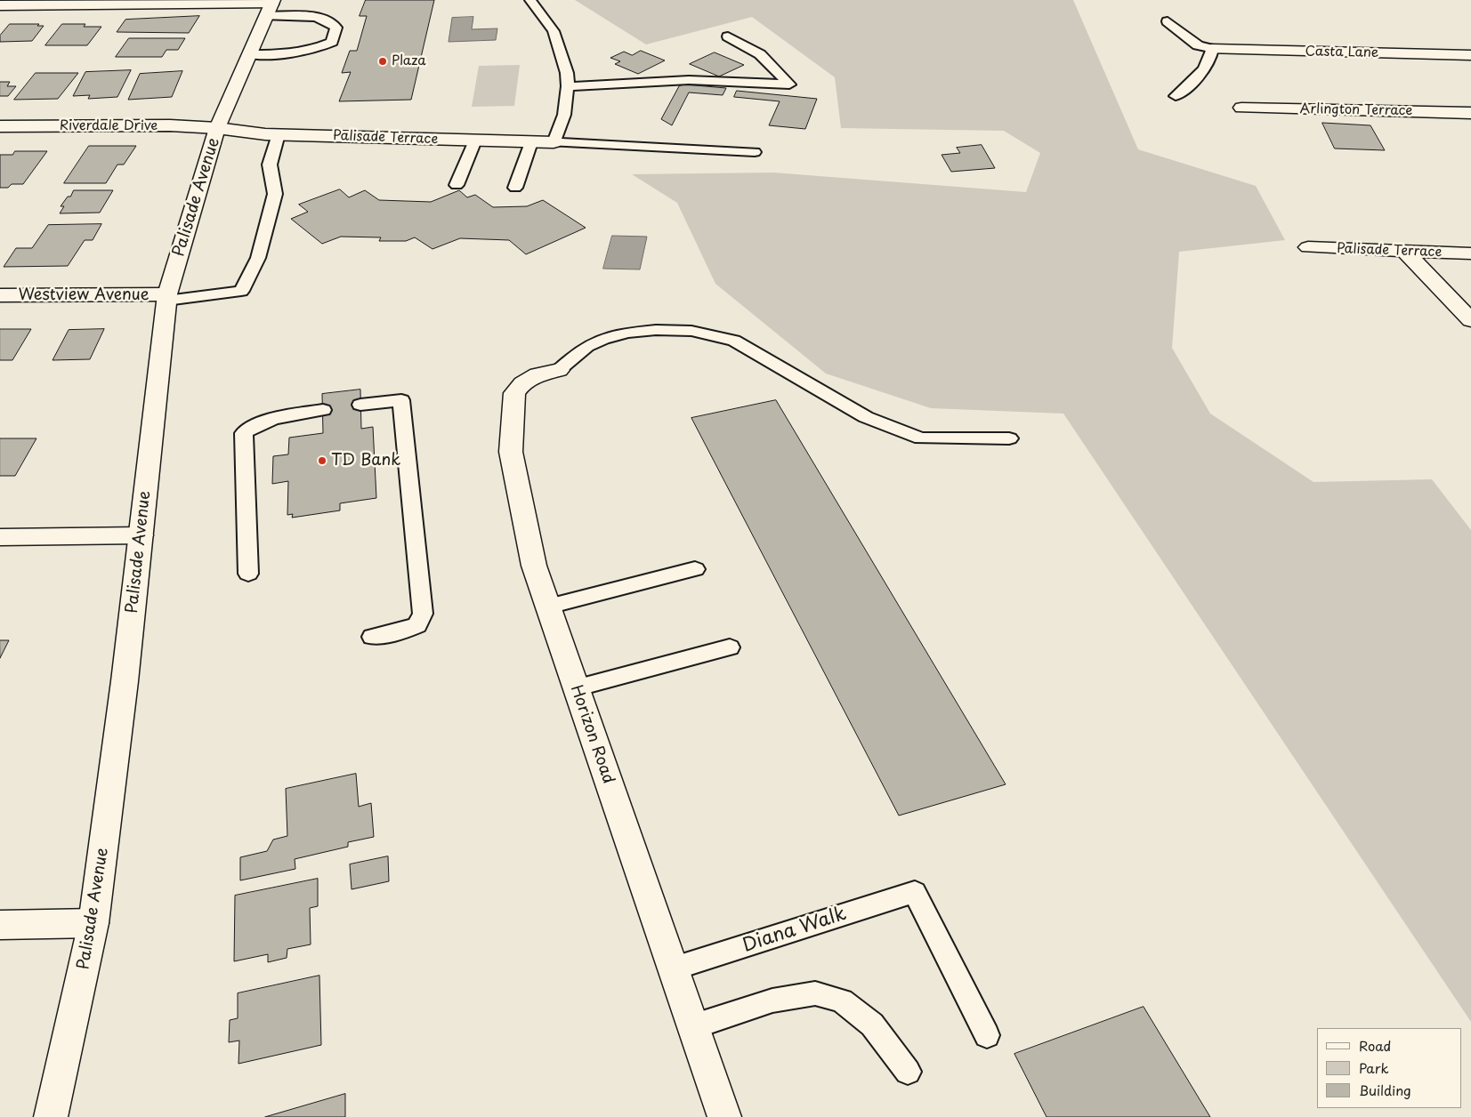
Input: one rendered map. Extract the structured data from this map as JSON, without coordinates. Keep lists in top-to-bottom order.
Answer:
{
  "streets": {
    "street": [
      "Casta Lane",
      "Arlington Terrace",
      "Riverdale Drive",
      "Palisade Terrace",
      "Palisade Avenue",
      "Westview Avenue",
      "Horizon Road"
    ],
    "lane": ["Diana Walk"]
  },
  "crossings": [
    ["Riverdale Drive", "Palisade Terrace"],
    ["Riverdale Drive", "Palisade Avenue"],
    ["Palisade Terrace", "Palisade Avenue"],
    ["Palisade Avenue", "Westview Avenue"],
    ["Horizon Road", "Diana Walk"]
  ],
  "places": ["Plaza", "TD Bank"],
  "legend": ["Road", "Park", "Building"]
}
